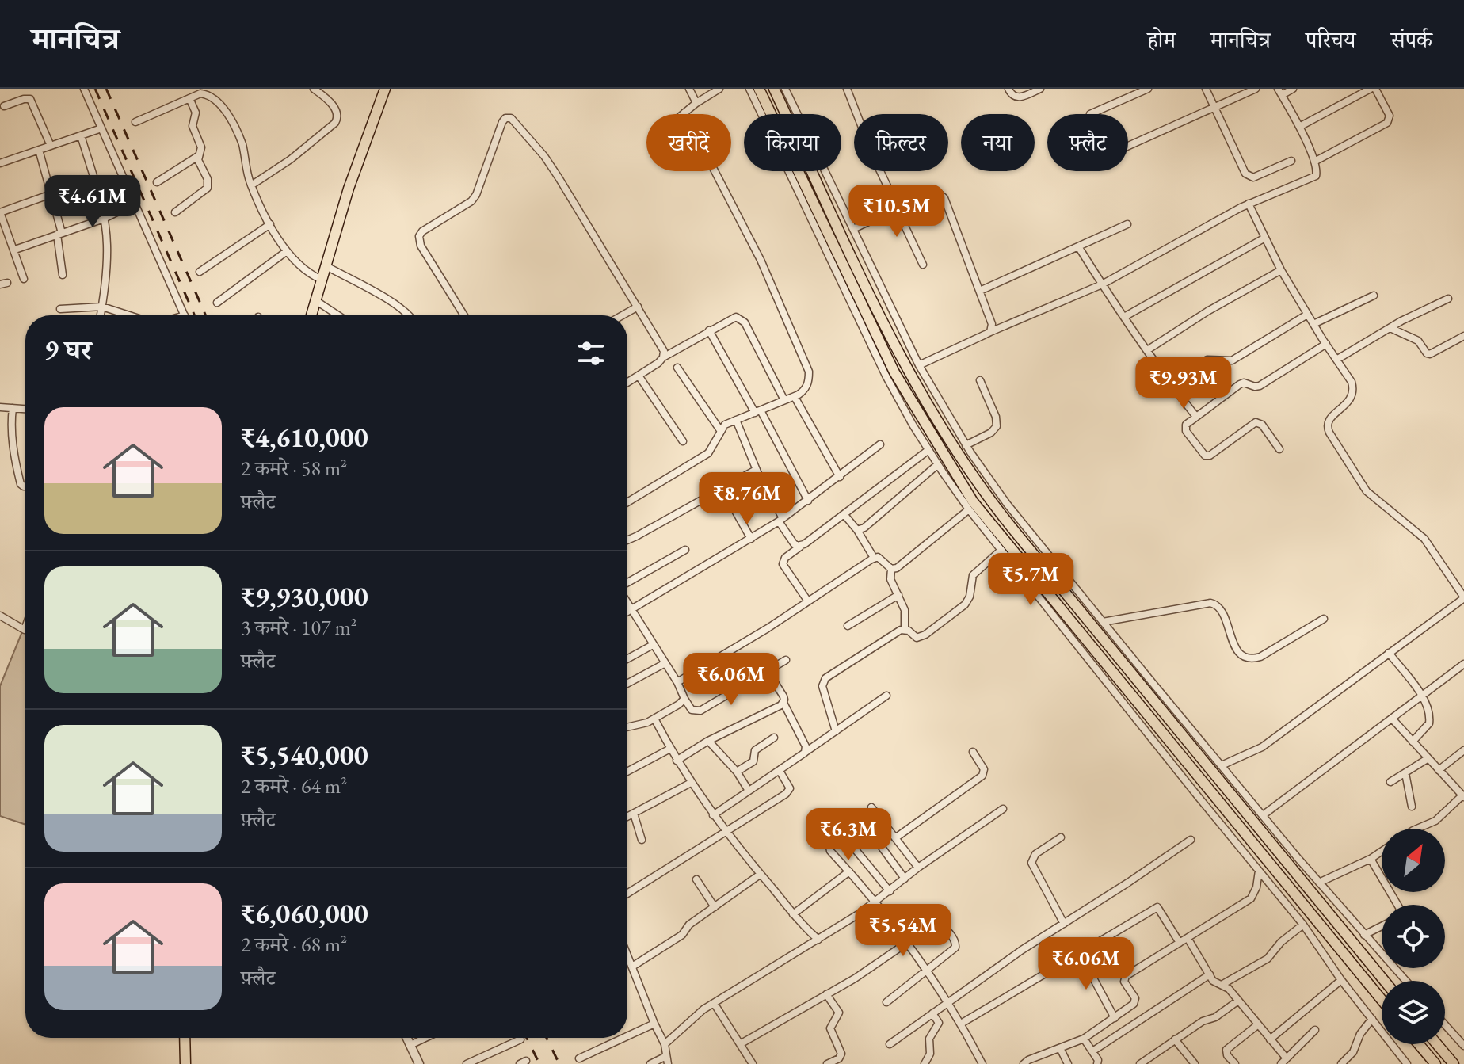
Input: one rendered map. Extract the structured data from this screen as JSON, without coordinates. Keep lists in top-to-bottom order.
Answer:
{
  "north": "top right",
  "page": {
    "header": "मानचित्र",
    "nav": [
      "होम",
      "मानचित्र",
      "परिचय",
      "संपर्क"
    ],
    "chip": [
      "खरीदें",
      "किराया",
      "फ़िल्टर",
      "नया",
      "फ़्लैट"
    ],
    "price": [
      "₹4.61M",
      "₹10.5M",
      "₹9.93M",
      "₹8.76M",
      "₹5.7M",
      "₹6.06M",
      "₹6.3M",
      "₹5.54M",
      "₹6.06M"
    ],
    "heading": "9 घर",
    "list": [
      {
        "name": "₹4,610,000",
        "note": "2 कमरे · 58 m² · फ़्लैट"
      },
      {
        "name": "₹9,930,000",
        "note": "3 कमरे · 107 m² · फ़्लैट"
      },
      {
        "name": "₹5,540,000",
        "note": "2 कमरे · 64 m² · फ़्लैट"
      },
      {
        "name": "₹6,060,000",
        "note": "2 कमरे · 68 m² · फ़्लैट"
      }
    ]
  }
}
